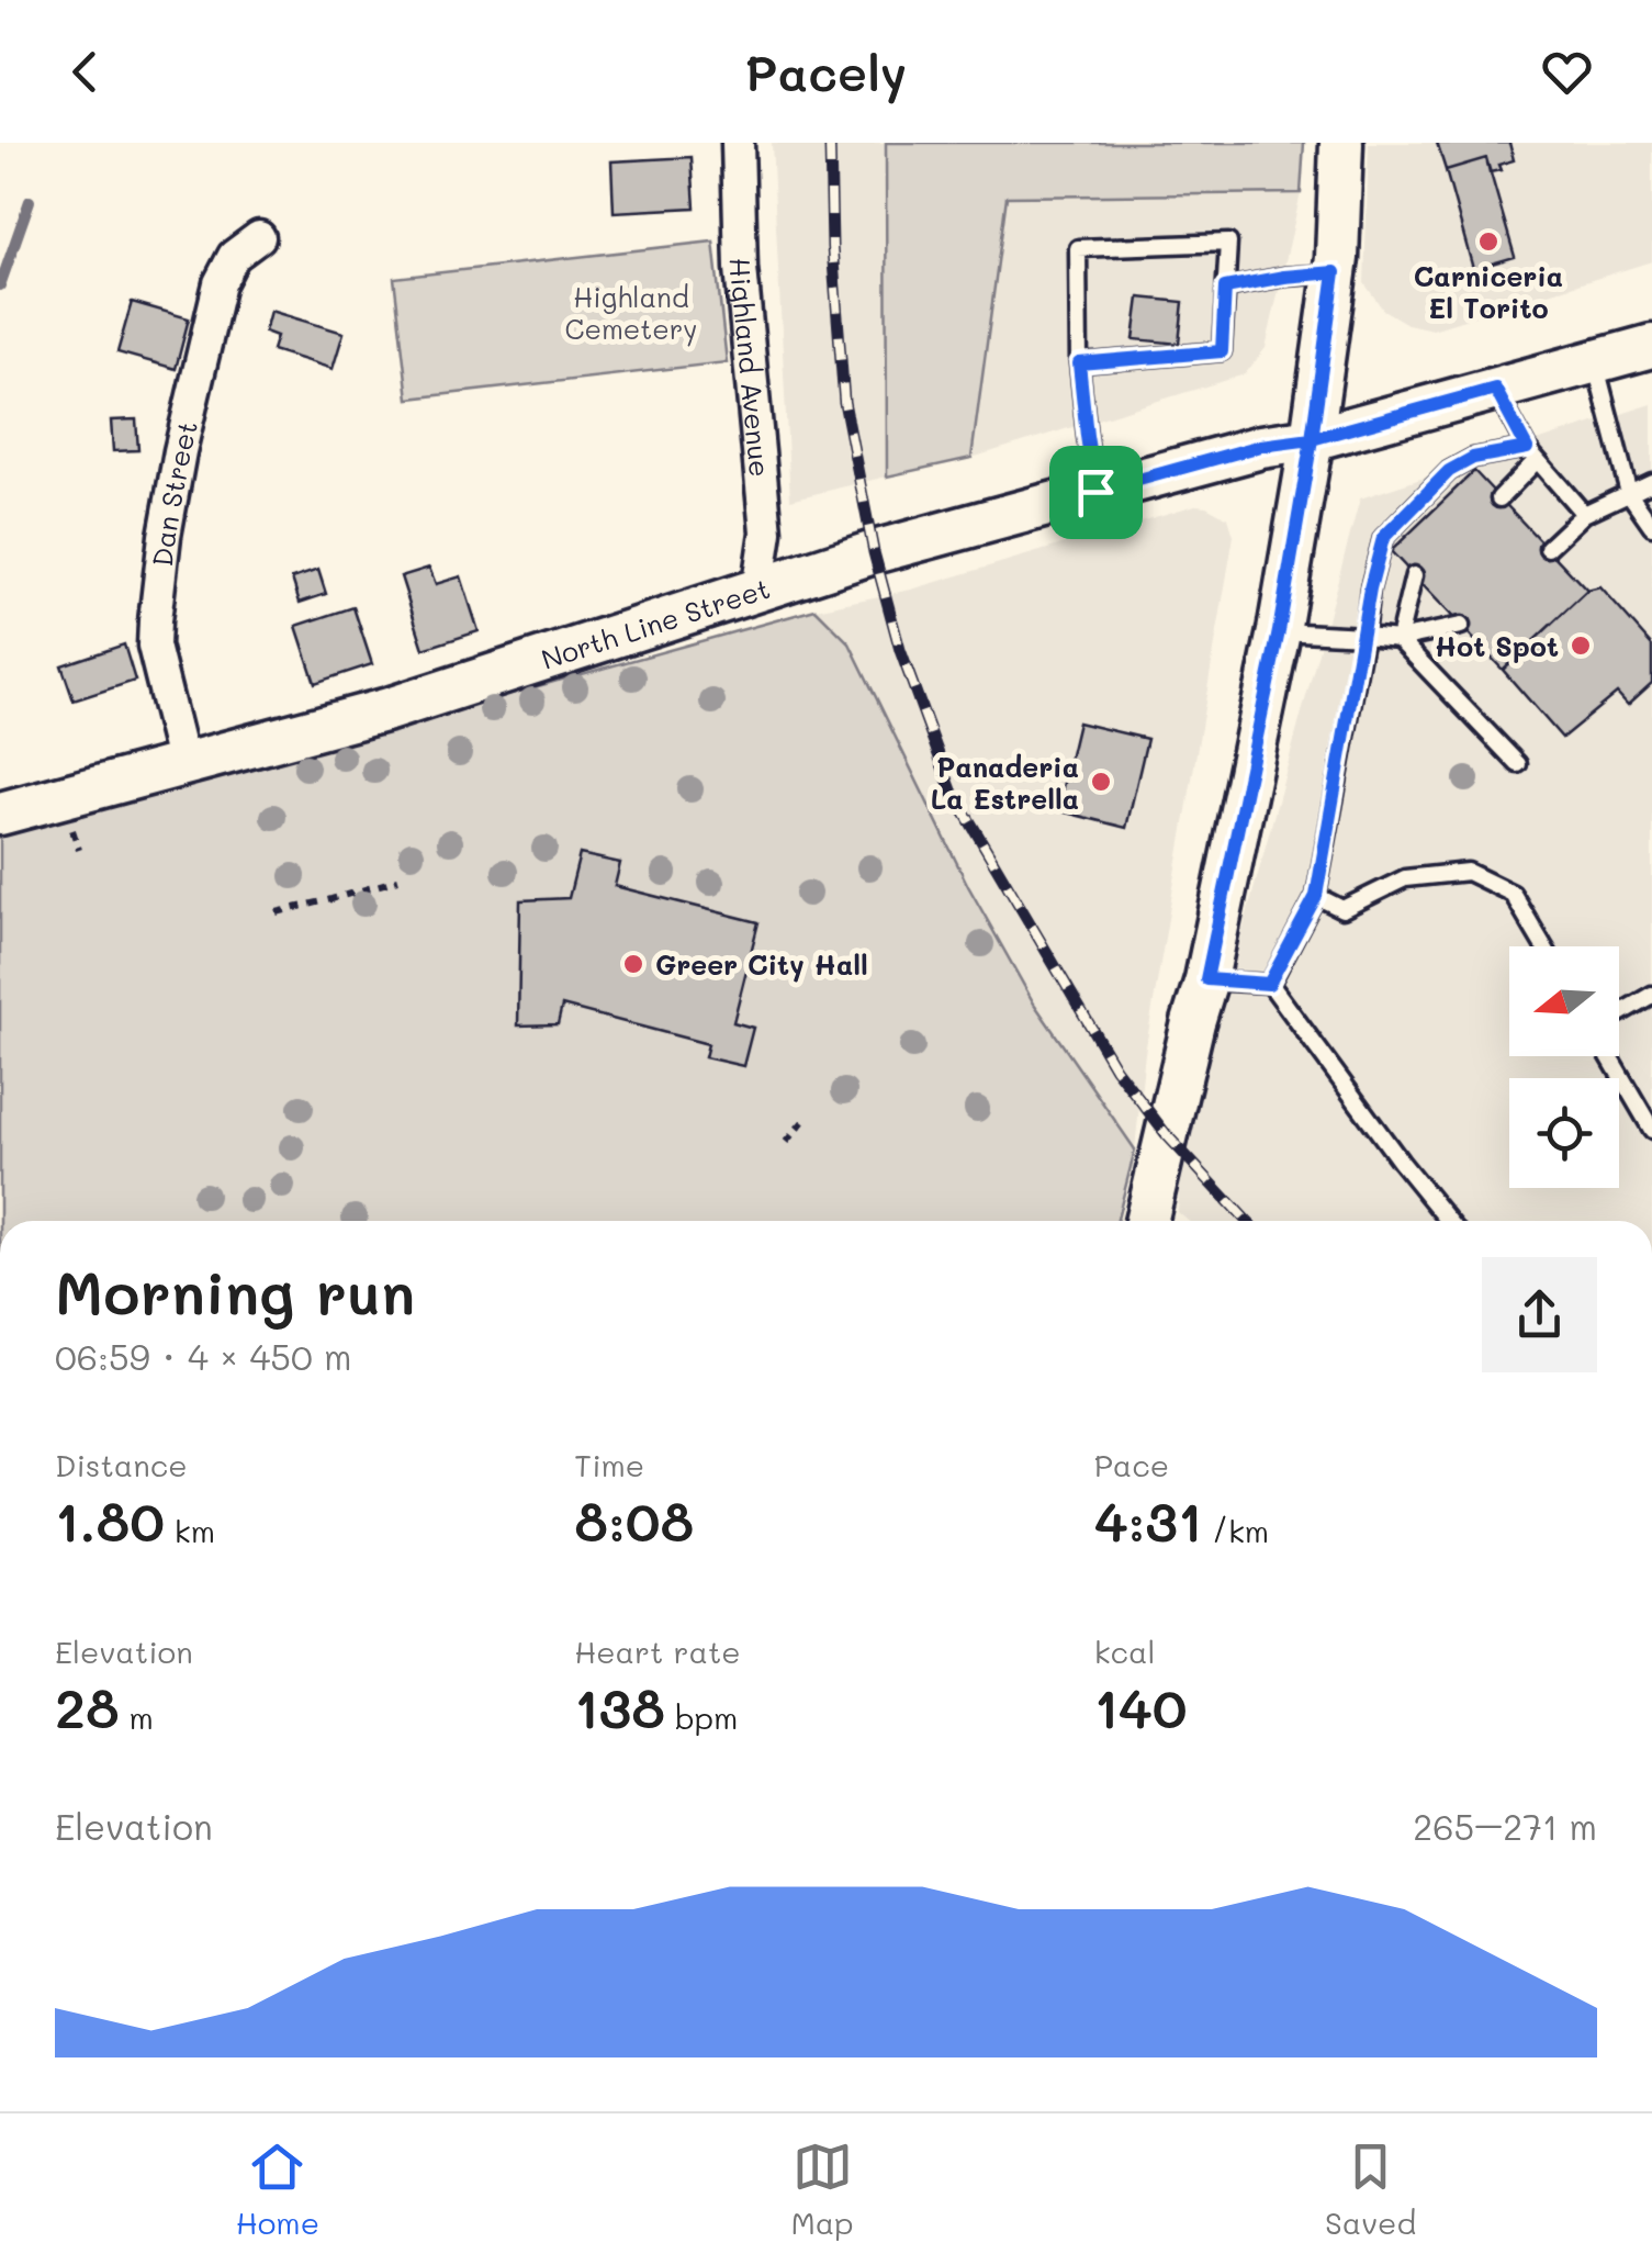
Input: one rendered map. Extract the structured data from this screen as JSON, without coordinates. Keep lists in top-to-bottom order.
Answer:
{
  "streets": {
    "main road": ["North Line Street"],
    "street": ["Highland Avenue", "Dan Street"]
  },
  "crossings": [
    ["Highland Avenue", "North Line Street"],
    ["Dan Street", "North Line Street"]
  ],
  "parks": ["Highland Cemetery"],
  "places": [
    "Carniceria El Torito",
    "Hot Spot",
    "Panaderia La Estrella",
    "Greer City Hall"
  ],
  "north": "left",
  "page": {
    "header": "Pacely",
    "heading": ["Morning run", "06:59 · 4 × 450 m"],
    "stats": [
      ["Distance", "1.80 km"],
      ["Time", "8:08"],
      ["Pace", "4:31 /km"],
      ["Elevation", "28 m"],
      ["Heart rate", "138 bpm"],
      ["kcal", "140"]
    ],
    "chart": ["Elevation", "265–271 m"],
    "tabs": ["Home", "Map", "Saved"]
  }
}
